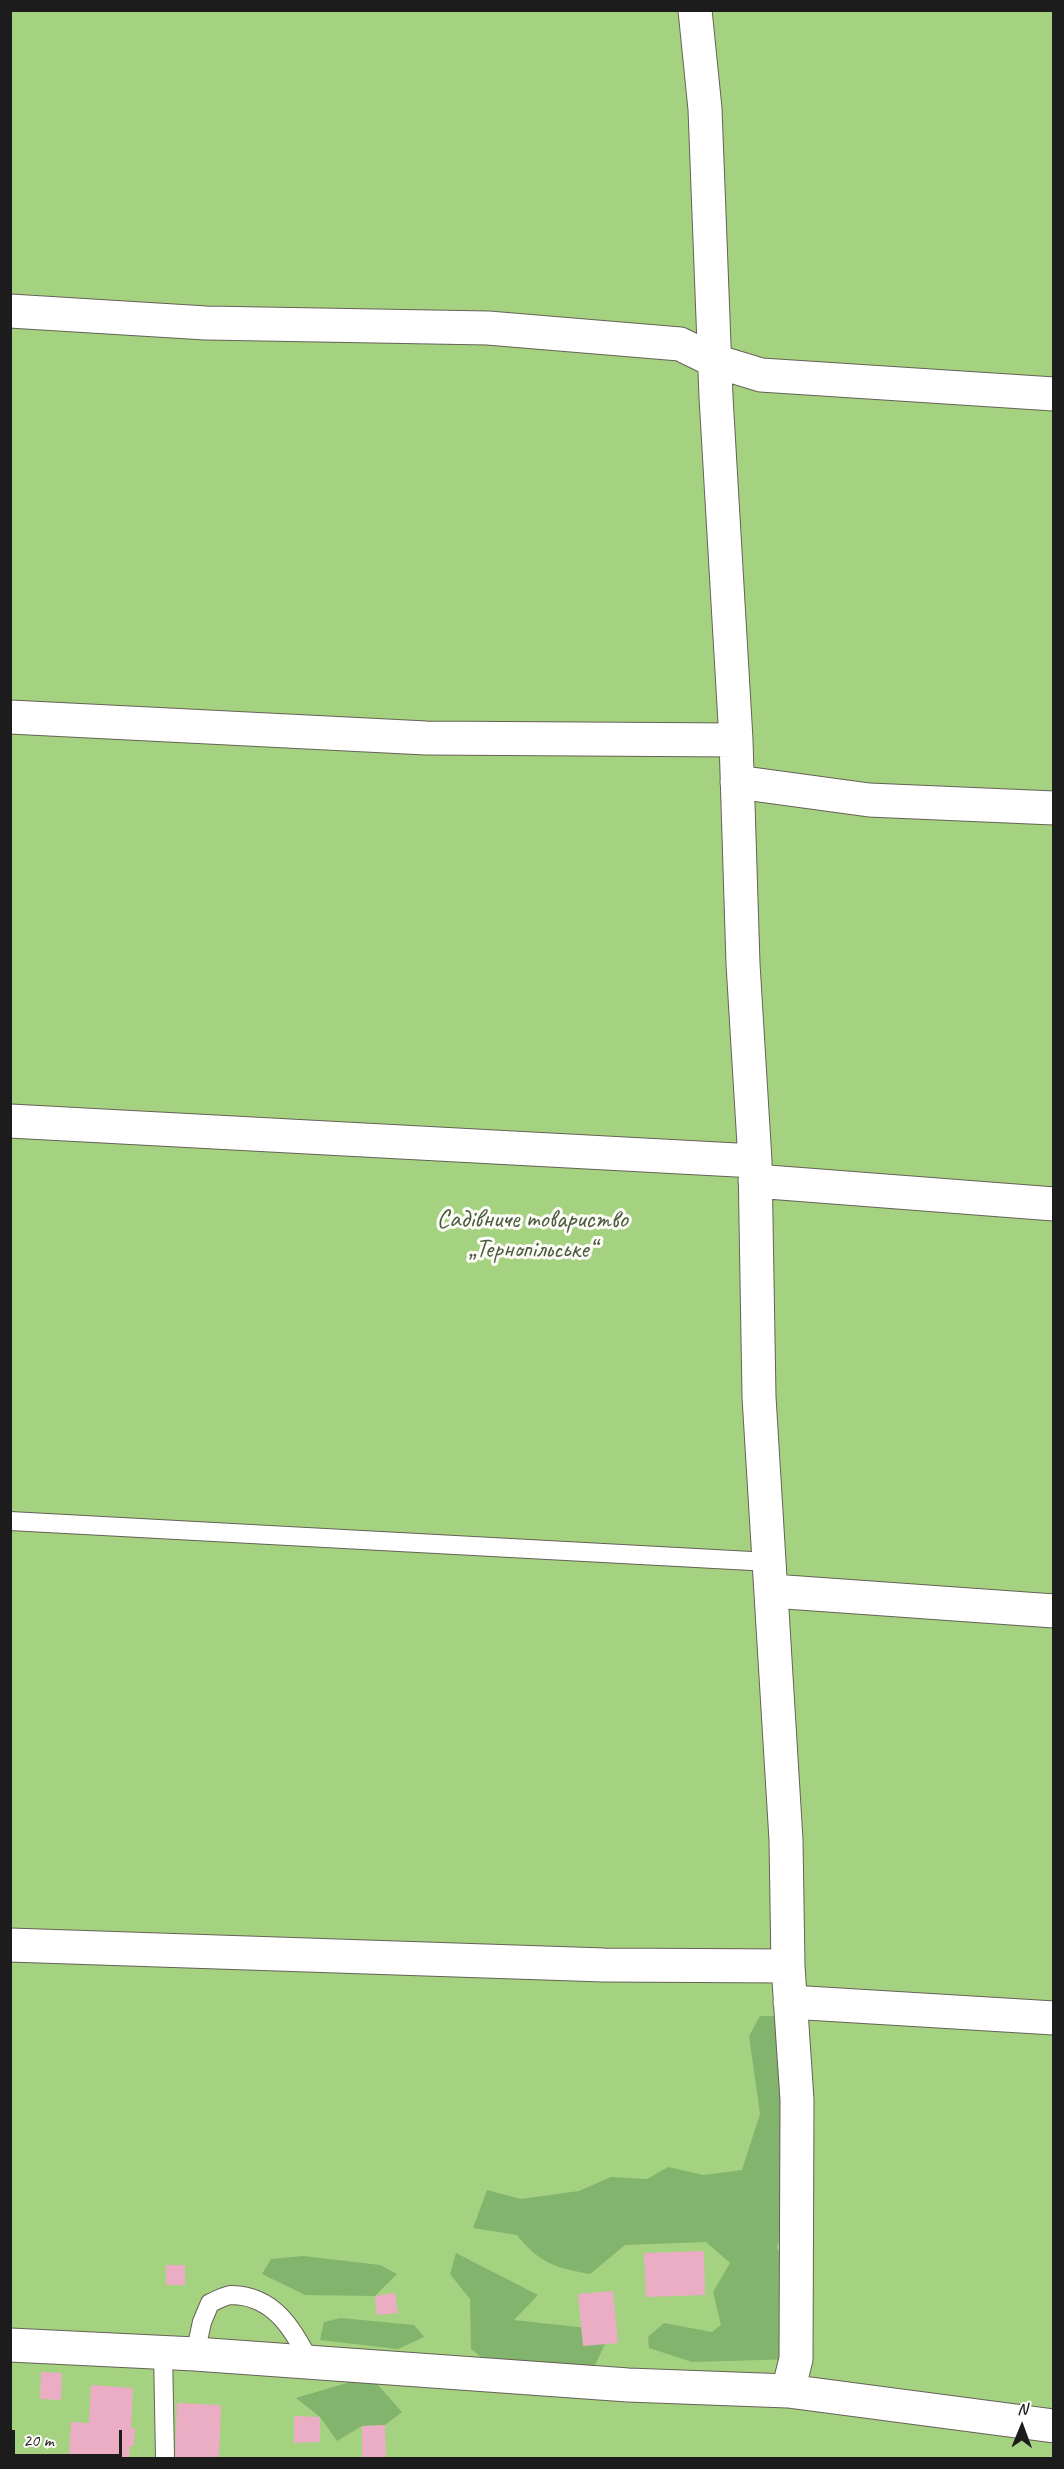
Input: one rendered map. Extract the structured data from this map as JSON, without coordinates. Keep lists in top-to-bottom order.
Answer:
{
  "parks": ["Садівниче товариство „Тернопільське“"],
  "scale_bar": "20 m",
  "north": "top"
}
